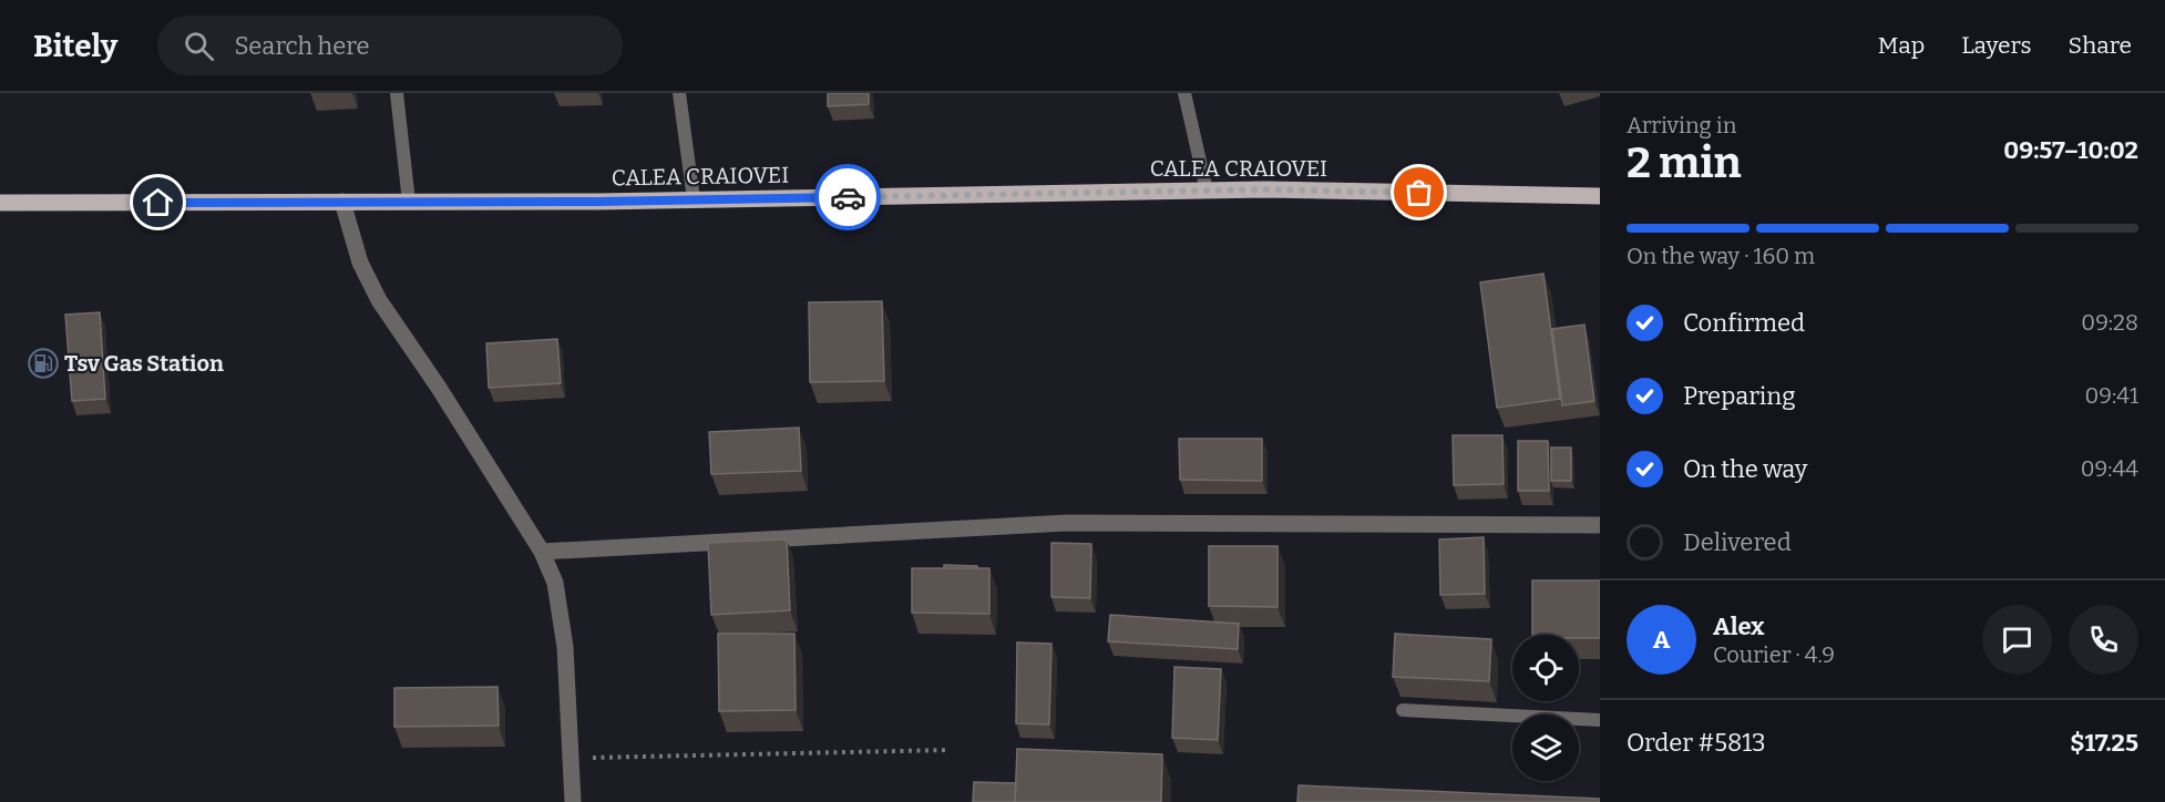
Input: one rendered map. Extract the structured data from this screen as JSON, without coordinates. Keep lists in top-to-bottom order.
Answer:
{
  "streets": {
    "main road": ["CALEA CRAIOVEI"]
  },
  "places": {
    "fuel station": ["Tsv Gas Station"]
  },
  "page": {
    "header": "Bitely",
    "search": "Search here",
    "nav": ["Map", "Layers", "Share"],
    "heading": ["2 min", "Arriving in", "09:57–10:02"],
    "panel": [
      "Alex",
      "Courier · 4.9",
      "Order #5813",
      "$17.25"
    ],
    "bar": "On the way · 160 m",
    "list": [
      ["Confirmed", "09:28"],
      ["Preparing", "09:41"],
      ["On the way", "09:44"],
      "Delivered"
    ],
    "round": "A"
  }
}
